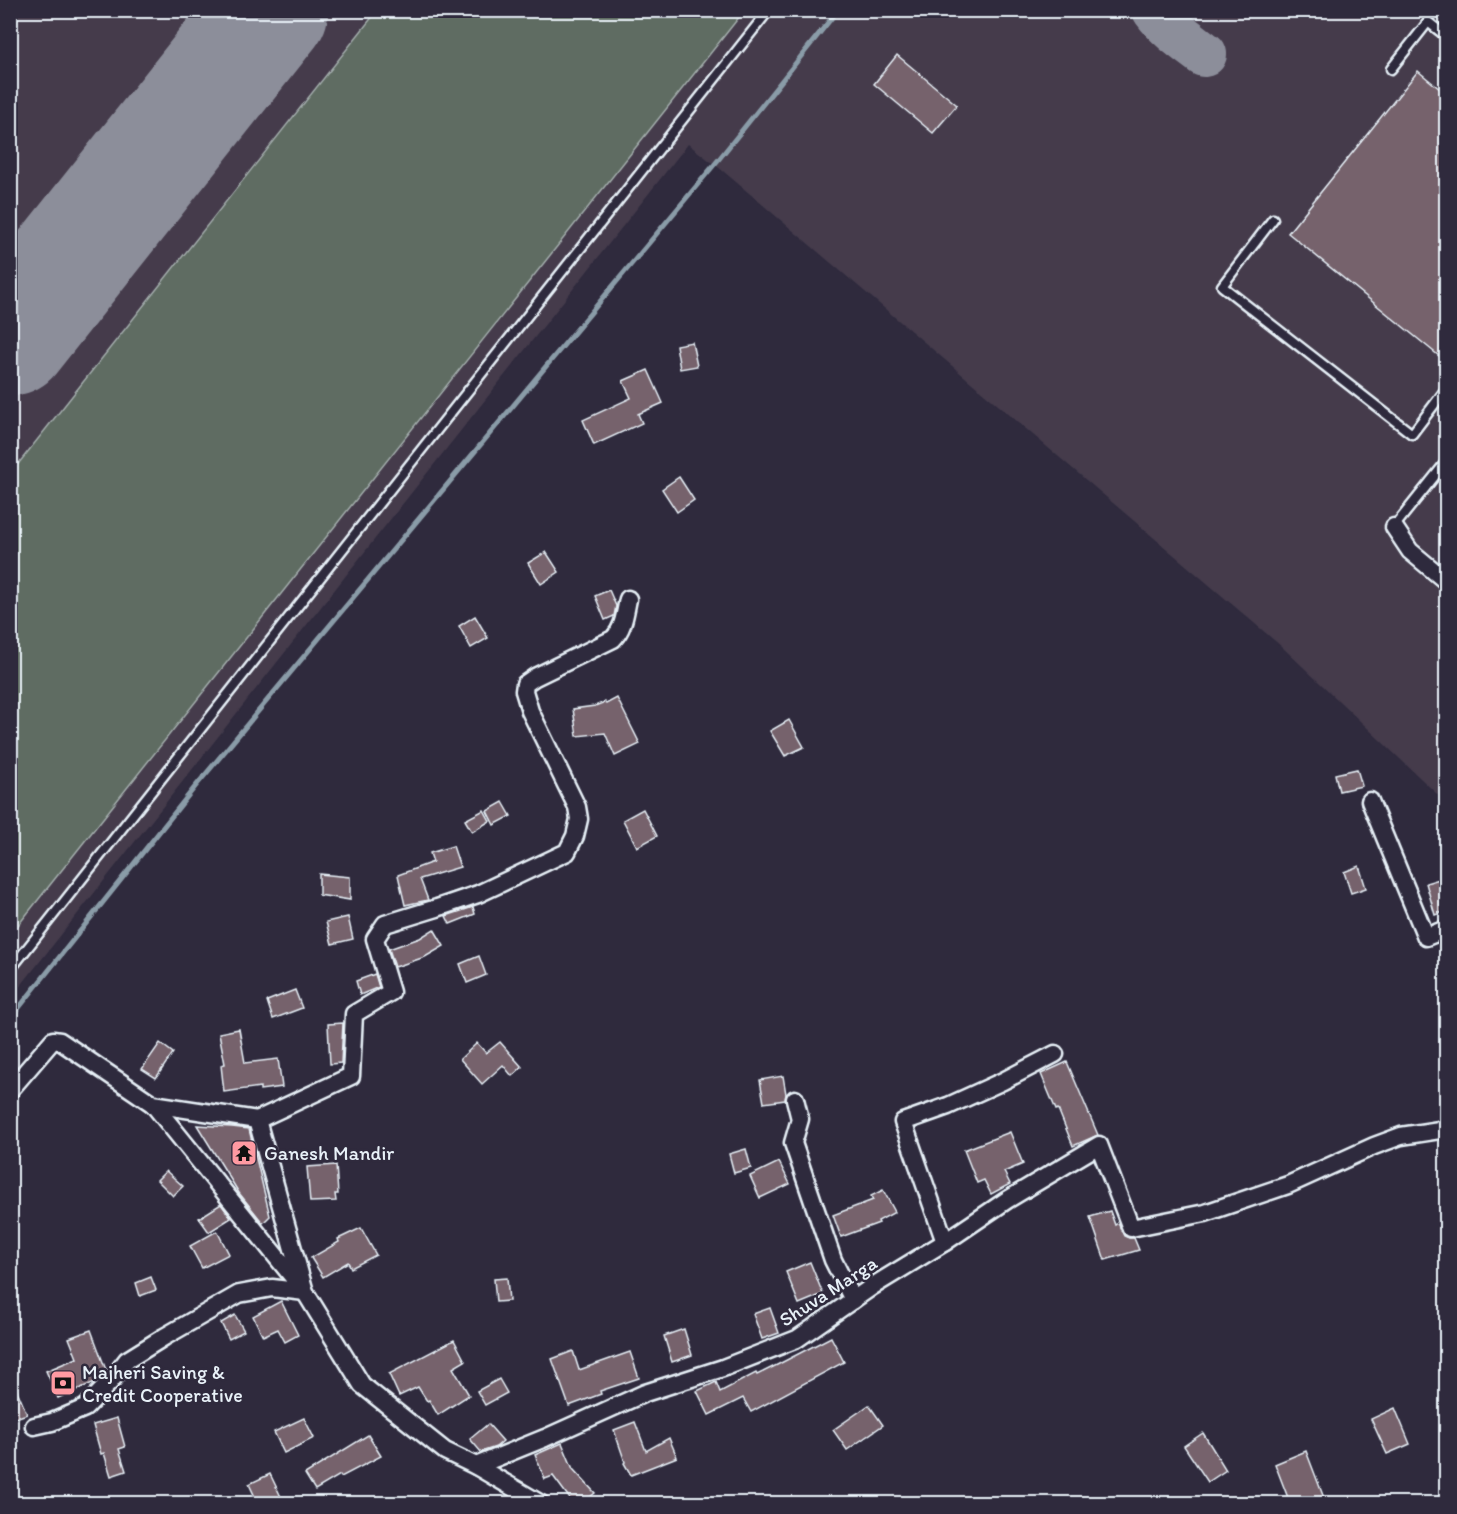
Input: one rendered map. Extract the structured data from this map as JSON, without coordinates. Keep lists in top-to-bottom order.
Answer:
{
  "streets": {
    "street": ["Shuva Marga"]
  },
  "places": {
    "temple": ["Ganesh Mandir"],
    "bank": ["Majheri Saving & Credit Cooperative"]
  }
}
